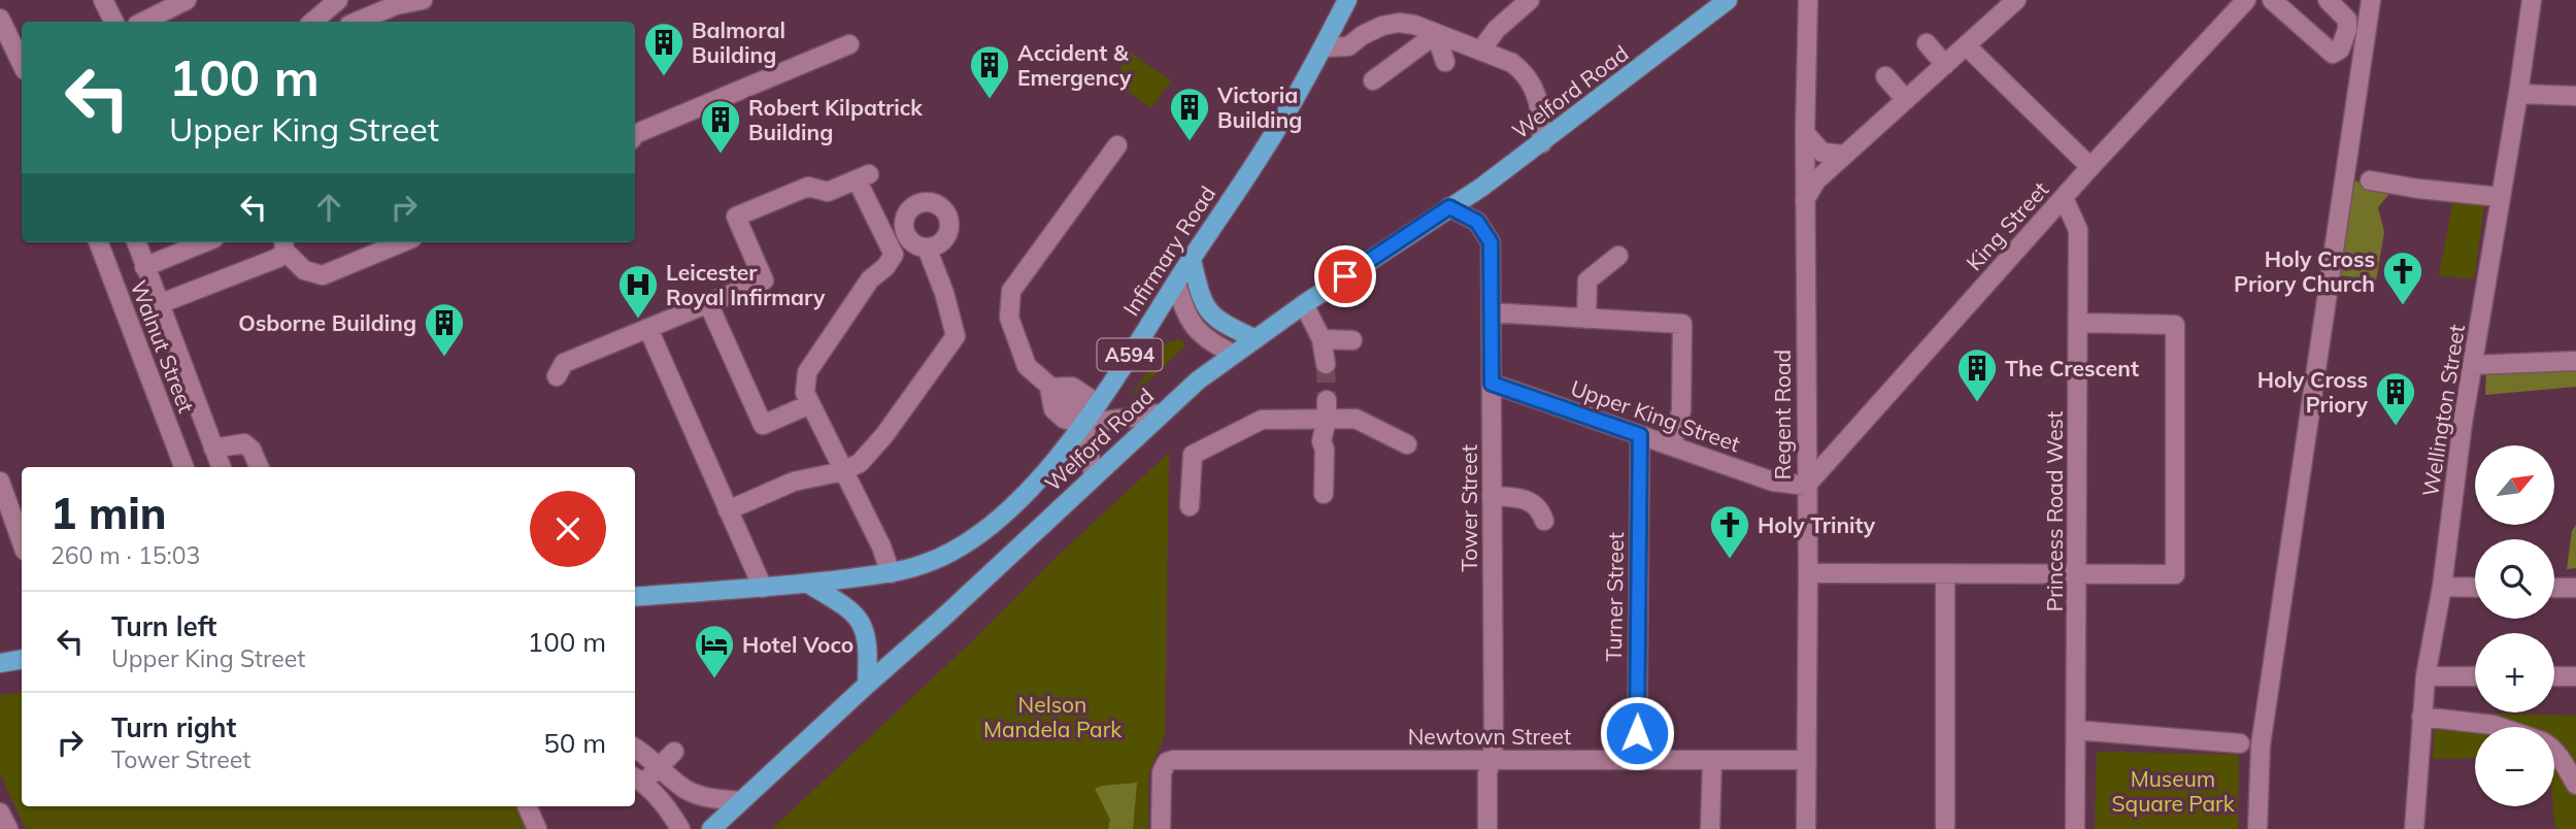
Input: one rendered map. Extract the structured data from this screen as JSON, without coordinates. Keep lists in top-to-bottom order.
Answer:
{
  "streets": {
    "main road": ["Welford Road", "Infirmary Road", "A594"],
    "street": [
      "King Street",
      "Walnut Street",
      "Wellington Street",
      "Regent Road",
      "Upper King Street",
      "Tower Street",
      "Princess Road West",
      "Turner Street",
      "Newtown Street"
    ]
  },
  "crossings": [
    ["Welford Road", "Tower Street"],
    ["King Street", "Regent Road"],
    ["King Street", "Upper King Street"],
    ["King Street", "Princess Road West"],
    ["Infirmary Road", "A594"],
    ["Regent Road", "Upper King Street"],
    ["Regent Road", "Newtown Street"],
    ["Upper King Street", "Tower Street"],
    ["Upper King Street", "Turner Street"],
    ["Tower Street", "Newtown Street"],
    ["Turner Street", "Newtown Street"]
  ],
  "parks": ["Nelson Mandela Park", "Museum Square Park"],
  "places": {
    "building": [
      "Balmoral Building",
      "Accident & Emergency",
      "Victoria Building",
      "Robert Kilpatrick Building",
      "Osborne Building",
      "The Crescent",
      "Holy Cross Priory"
    ],
    "church": ["Holy Cross Priory Church", "Holy Trinity"],
    "hospital": ["Leicester Royal Infirmary"],
    "hotel": ["Hotel Voco"]
  },
  "north": "top right",
  "page": {
    "turn": ["100 m", "Upper King Street"],
    "map_buttons": ["+", "−"],
    "heading": ["1 min", "260 m · 15:03"],
    "list": [
      {
        "name": "Turn left",
        "note": "Upper King Street",
        "value": "100 m"
      },
      {
        "name": "Turn right",
        "note": "Tower Street",
        "value": "50 m"
      }
    ]
  }
}
